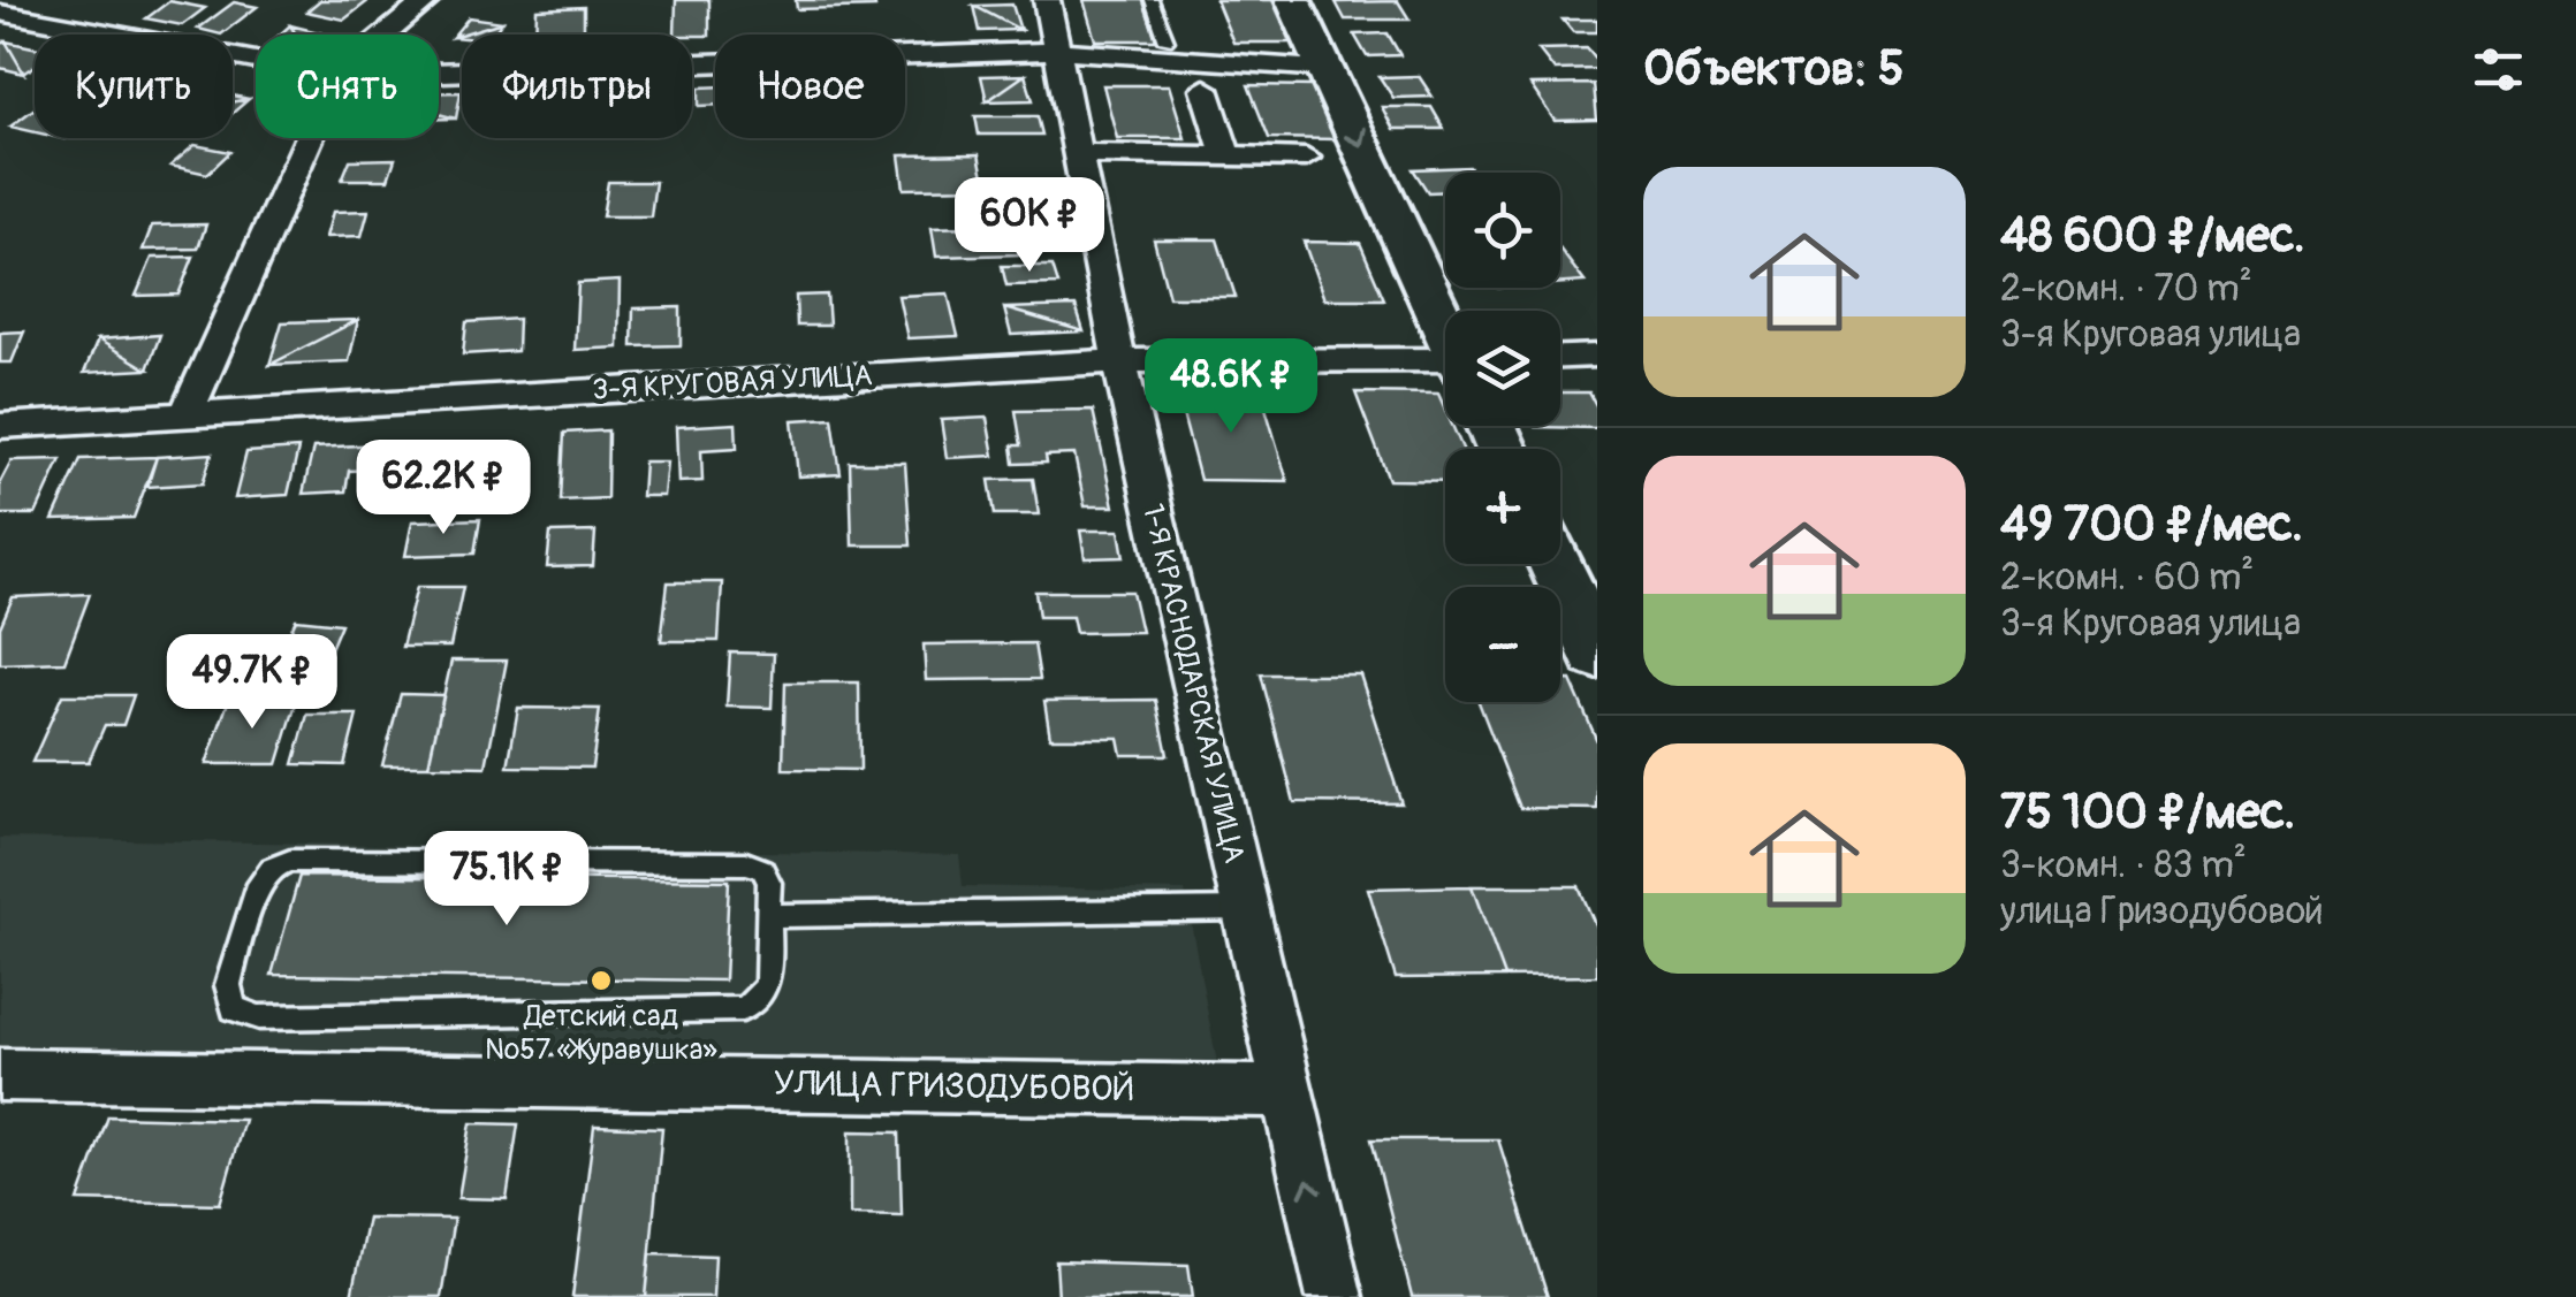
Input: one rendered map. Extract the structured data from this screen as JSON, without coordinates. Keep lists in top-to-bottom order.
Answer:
{
  "streets": {
    "street": ["3-Я КРУГОВАЯ УЛИЦА", "1-Я КРАСНОДАРСКАЯ УЛИЦА", "УЛИЦА ГРИЗОДУБОВОЙ"]
  },
  "crossings": [
    ["3-Я КРУГОВАЯ УЛИЦА", "1-Я КРАСНОДАРСКАЯ УЛИЦА"],
    ["1-Я КРАСНОДАРСКАЯ УЛИЦА", "УЛИЦА ГРИЗОДУБОВОЙ"]
  ],
  "places": ["Детский сад №57 «Журавушка»"],
  "page": {
    "heading": "Объектов: 5",
    "chip": [
      "Купить",
      "Снять",
      "Фильтры",
      "Новое"
    ],
    "list": [
      {
        "name": "48 600 ₽/мес.",
        "note": "2-комн. · 70 m² · 3-я Круговая улица"
      },
      {
        "name": "49 700 ₽/мес.",
        "note": "2-комн. · 60 m² · 3-я Круговая улица"
      },
      {
        "name": "75 100 ₽/мес.",
        "note": "3-комн. · 83 m² · улица Гризодубовой"
      }
    ],
    "map_buttons": ["+", "−"],
    "price": [
      "60K ₽",
      "48.6K ₽",
      "62.2K ₽",
      "49.7K ₽",
      "75.1K ₽"
    ]
  }
}
